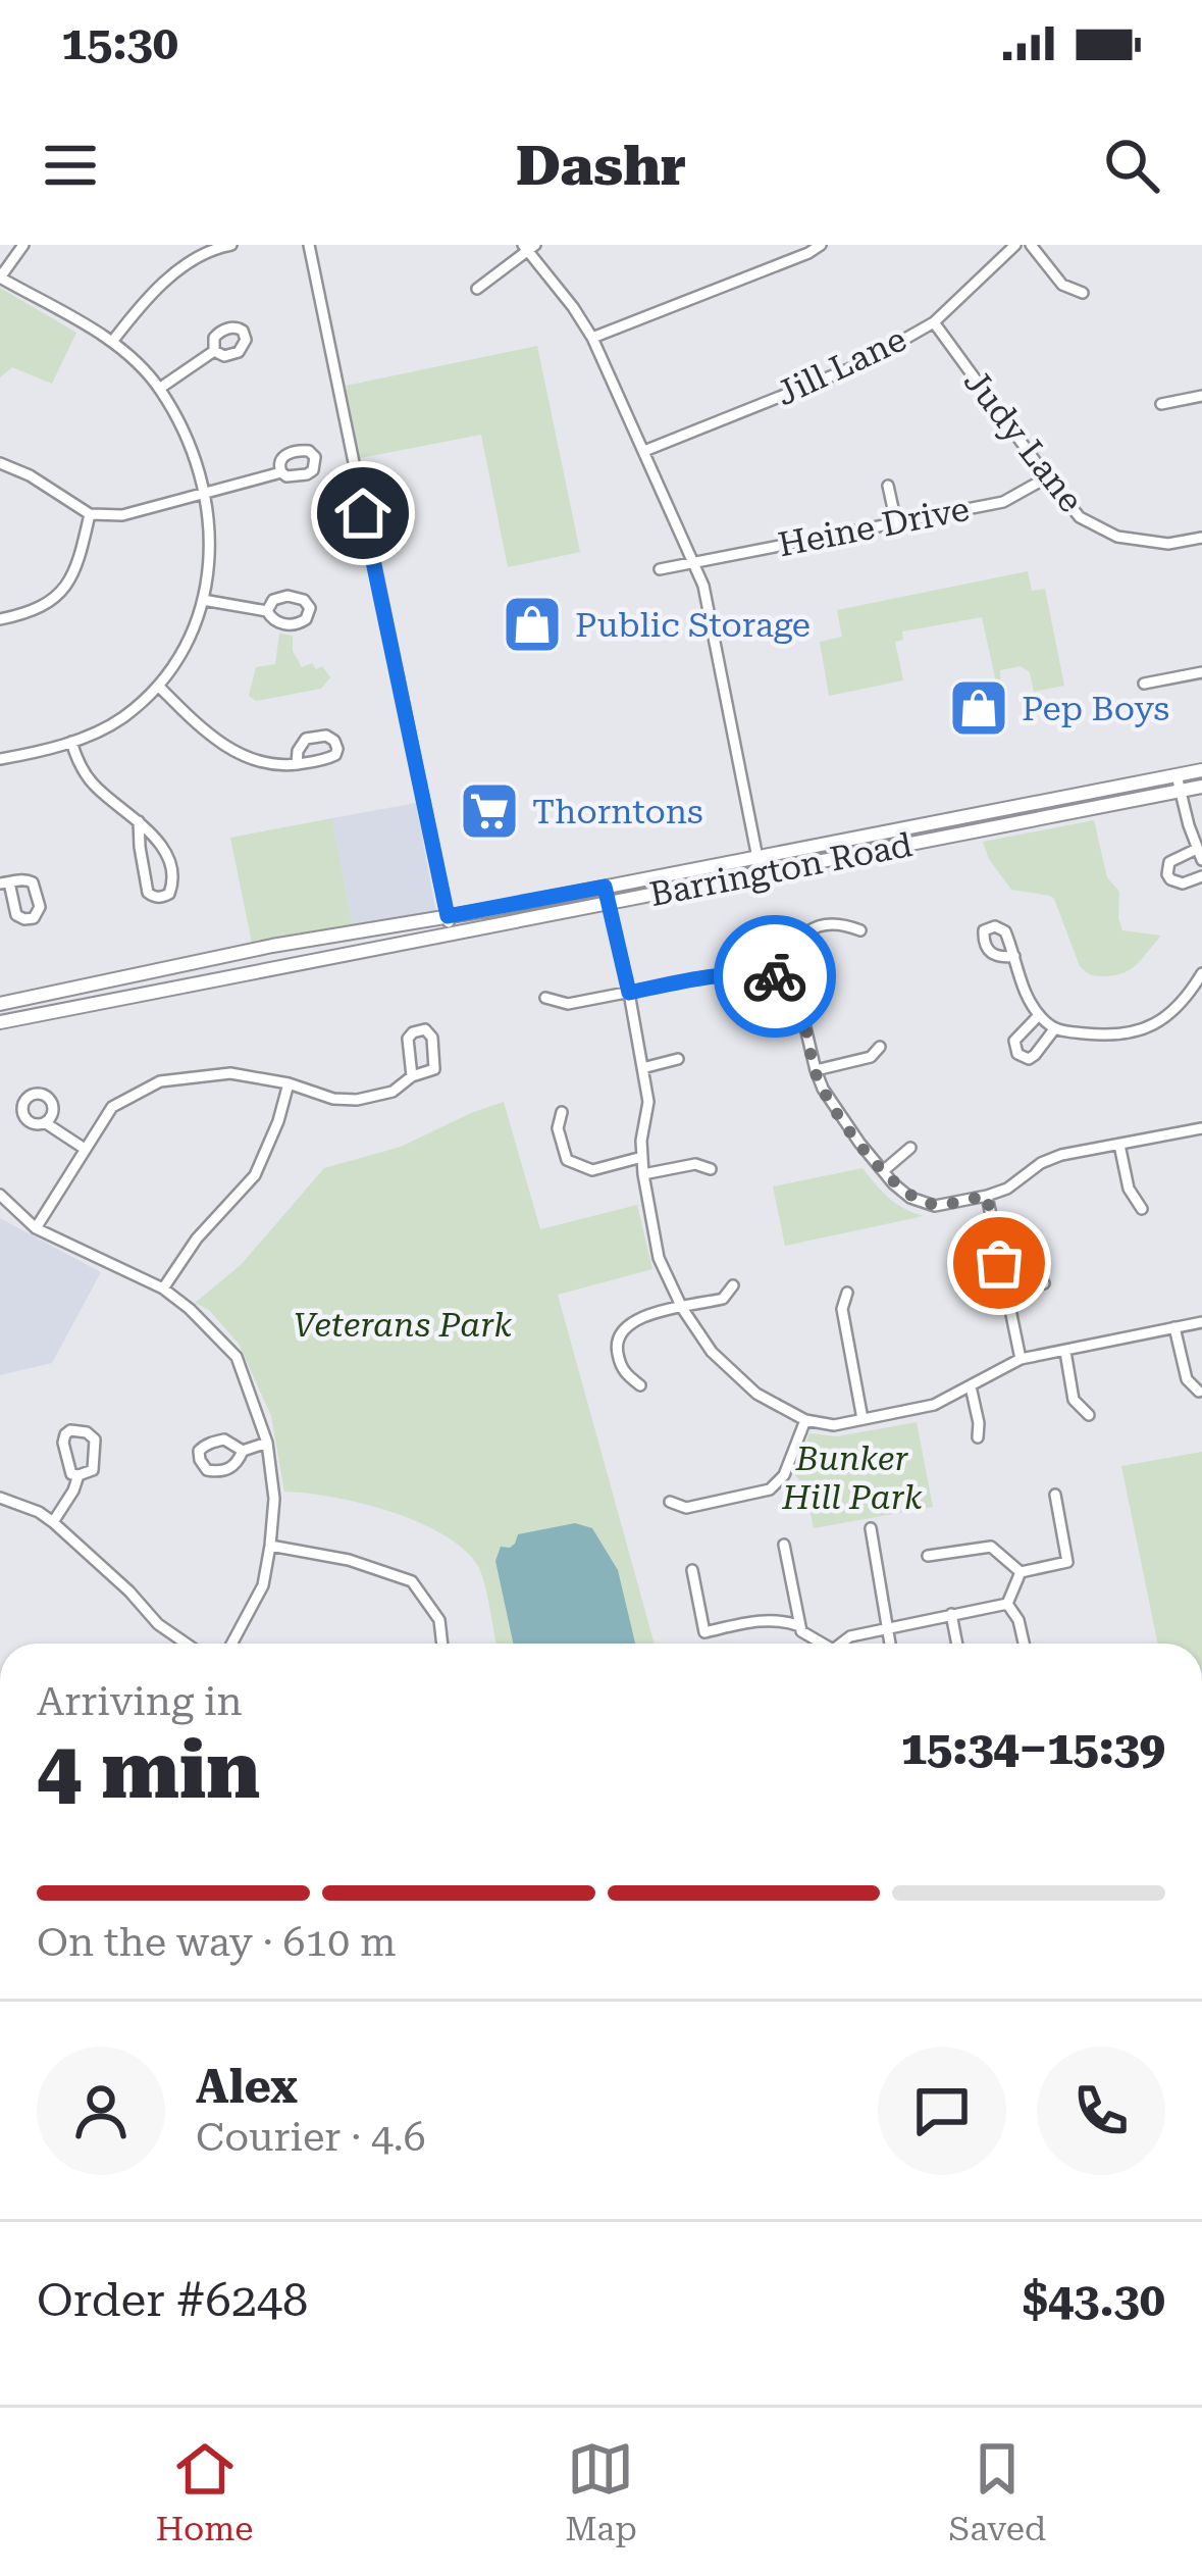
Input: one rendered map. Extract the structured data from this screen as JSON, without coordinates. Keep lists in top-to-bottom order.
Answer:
{
  "streets": {
    "main road": ["Barrington Road"],
    "street": ["Jill Lane", "Judy Lane", "Heine Drive"]
  },
  "crossings": [
    ["Jill Lane", "Judy Lane"],
    ["Judy Lane", "Heine Drive"]
  ],
  "parks": ["Veterans Park", "Bunker Hill Park"],
  "places": {
    "shop": ["Public Storage", "Pep Boys"],
    "supermarket": ["Thorntons"]
  },
  "page": {
    "status": "15:30",
    "header": "Dashr",
    "heading": ["4 min", "Arriving in", "15:34–15:39"],
    "panel": [
      "Alex",
      "Courier · 4.6",
      "Order #6248",
      "$43.30"
    ],
    "bar": "On the way · 610 m",
    "tabs": ["Home", "Map", "Saved"]
  }
}
